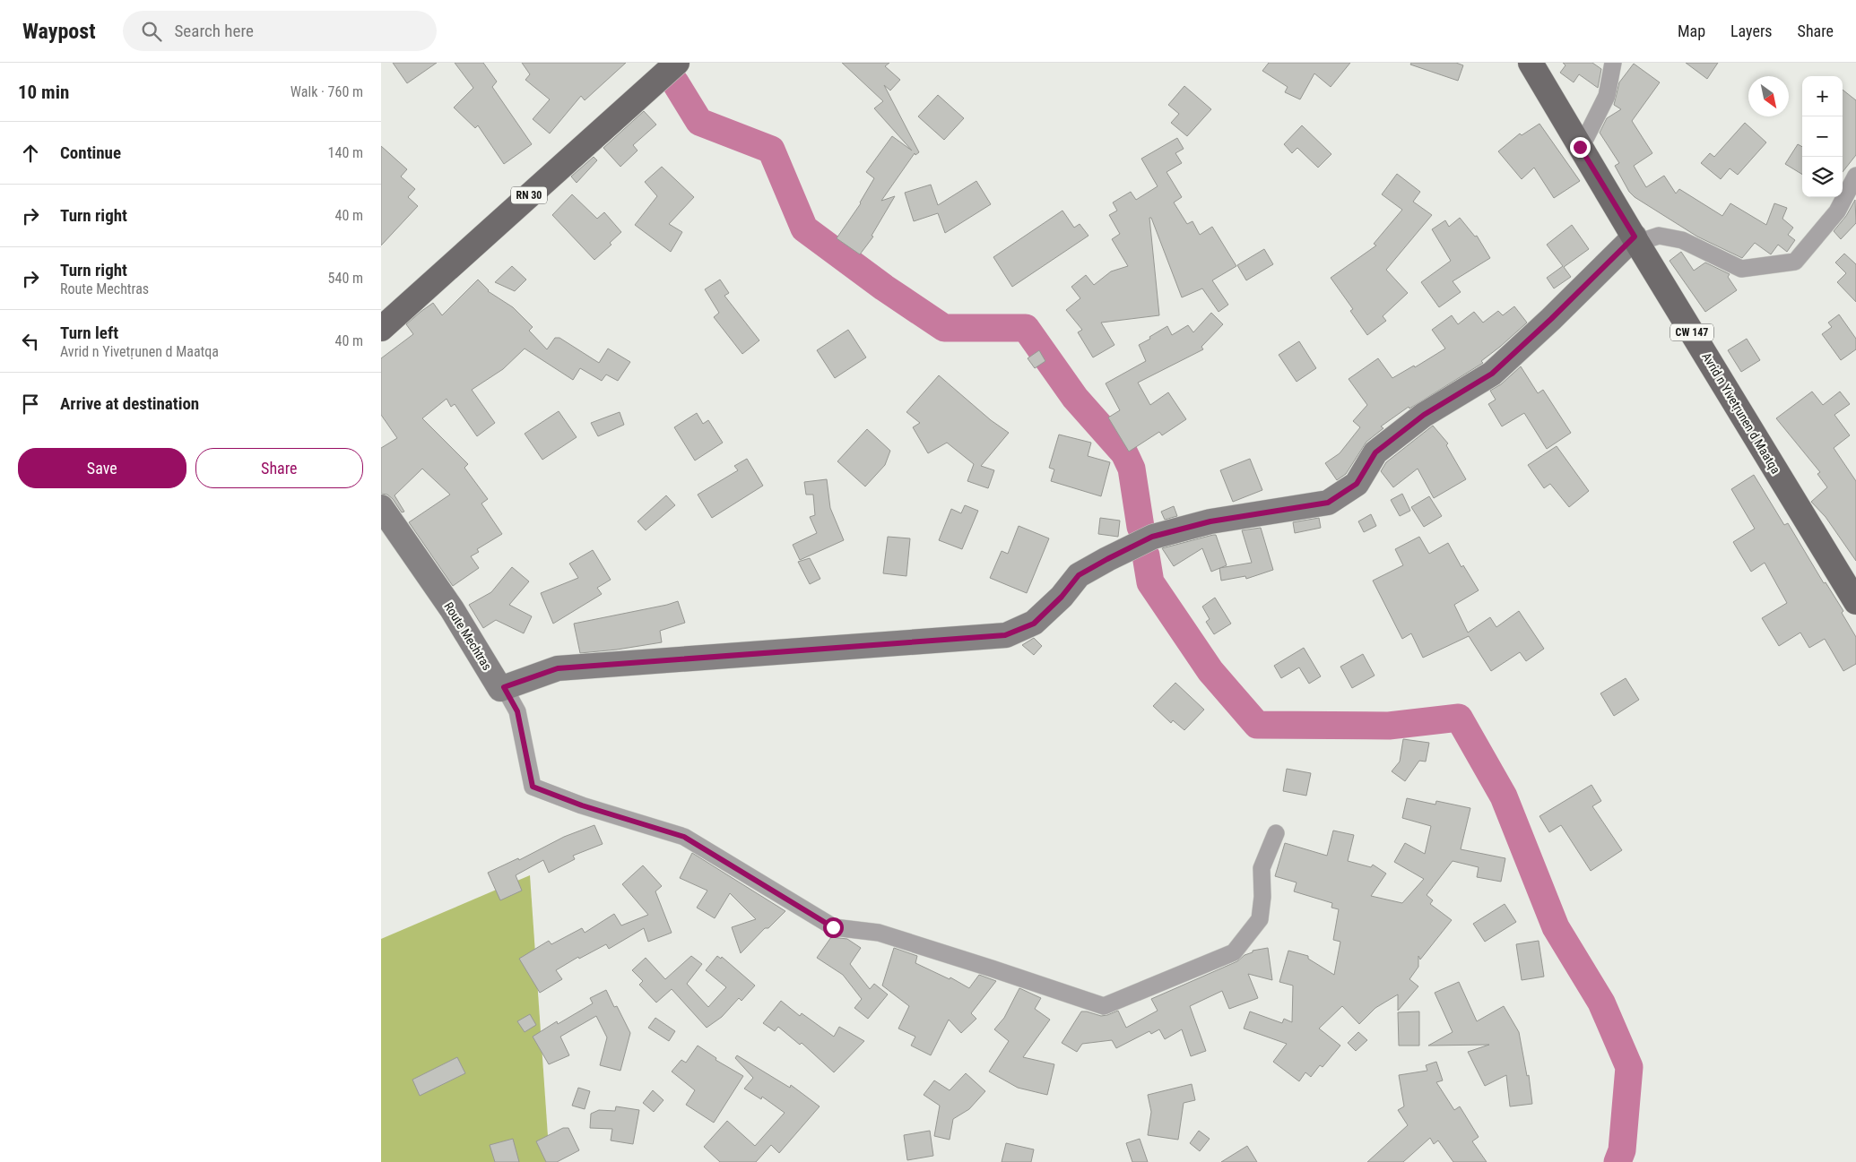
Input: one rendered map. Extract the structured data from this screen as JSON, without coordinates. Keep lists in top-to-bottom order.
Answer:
{
  "streets": {
    "main road": ["RN 30", "CW 147", "Avrid n Yivetṛunen d Maatqa"],
    "street": ["Route Mechtras"]
  },
  "north": "bottom right",
  "page": {
    "header": "Waypost",
    "search": "Search here",
    "nav": ["Map", "Layers", "Share"],
    "heading": ["10 min", "Walk · 760 m"],
    "map_buttons": ["+", "−"],
    "list": [
      ["Continue", "140 m"],
      ["Turn right", "40 m"],
      ["Turn right", "Route Mechtras", "540 m"],
      ["Turn left", "Avrid n Yivetṛunen d Maatqa", "40 m"],
      "Arrive at destination"
    ],
    "buttons": ["Save", "Share"]
  }
}
